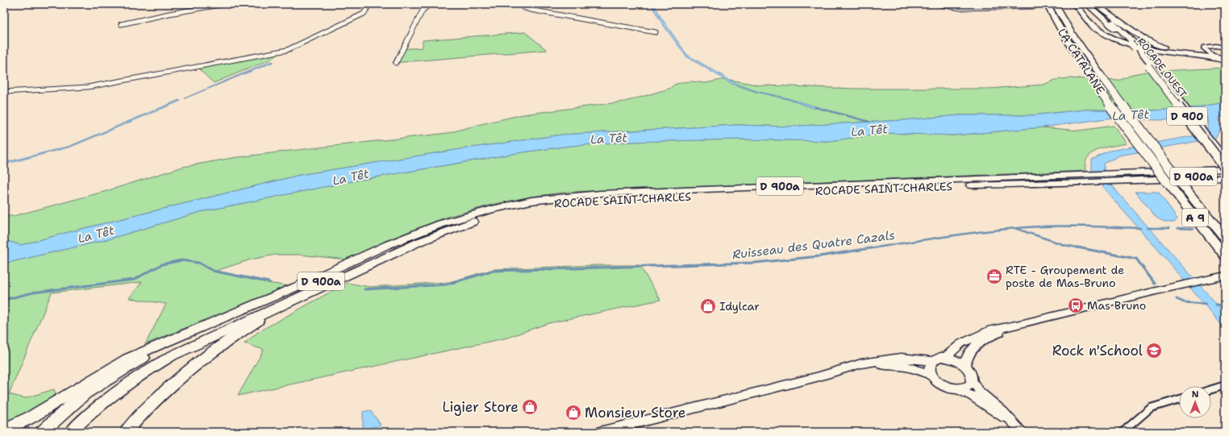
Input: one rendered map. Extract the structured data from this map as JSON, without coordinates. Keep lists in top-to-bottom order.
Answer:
{
  "streets": {
    "highway": [
      "LA CATALANE",
      "ROCADE OUEST",
      "D 900",
      "D 900a",
      "ROCADE SAINT-CHARLES",
      "A 9"
    ]
  },
  "crossings": [
    ["LA CATALANE", "D 900a"],
    ["LA CATALANE", "ROCADE SAINT-CHARLES"],
    ["ROCADE OUEST", "ROCADE SAINT-CHARLES"],
    ["D 900a", "ROCADE SAINT-CHARLES"]
  ],
  "water": ["La Têt", "Ruisseau des Quatre Cazals"],
  "places": {
    "office": ["RTE - Groupement de poste de Mas-Bruno"],
    "bus stop": ["Mas Bruno"],
    "shop": ["Idylcar", "Ligier Store", "Monsieur Store"],
    "school or university": ["Rock n'School"]
  },
  "north": "top"
}
